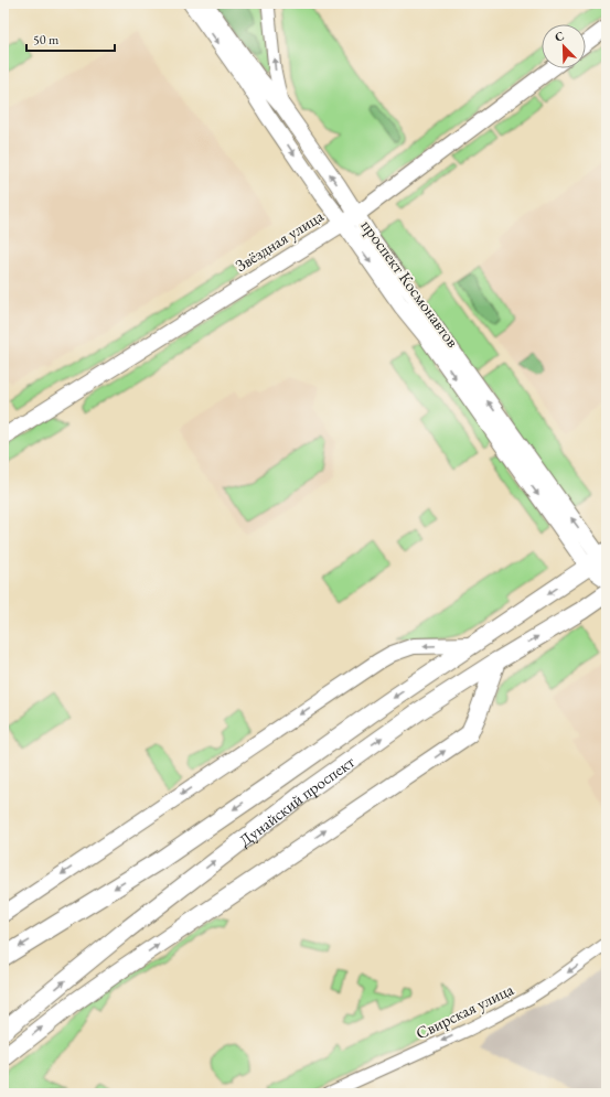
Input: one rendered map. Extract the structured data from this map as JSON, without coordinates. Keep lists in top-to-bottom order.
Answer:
{
  "streets": {
    "main road": ["Дунайский проспект"],
    "street": ["Звёздная улица", "проспект Космонавтов", "Свирская улица"]
  },
  "crossings": [
    ["Звёздная улица", "проспект Космонавтов"],
    ["проспект Космонавтов", "Дунайский проспект"]
  ],
  "one_way": ["Свирская улица"],
  "scale_bar": "50 m",
  "north": "top left"
}
